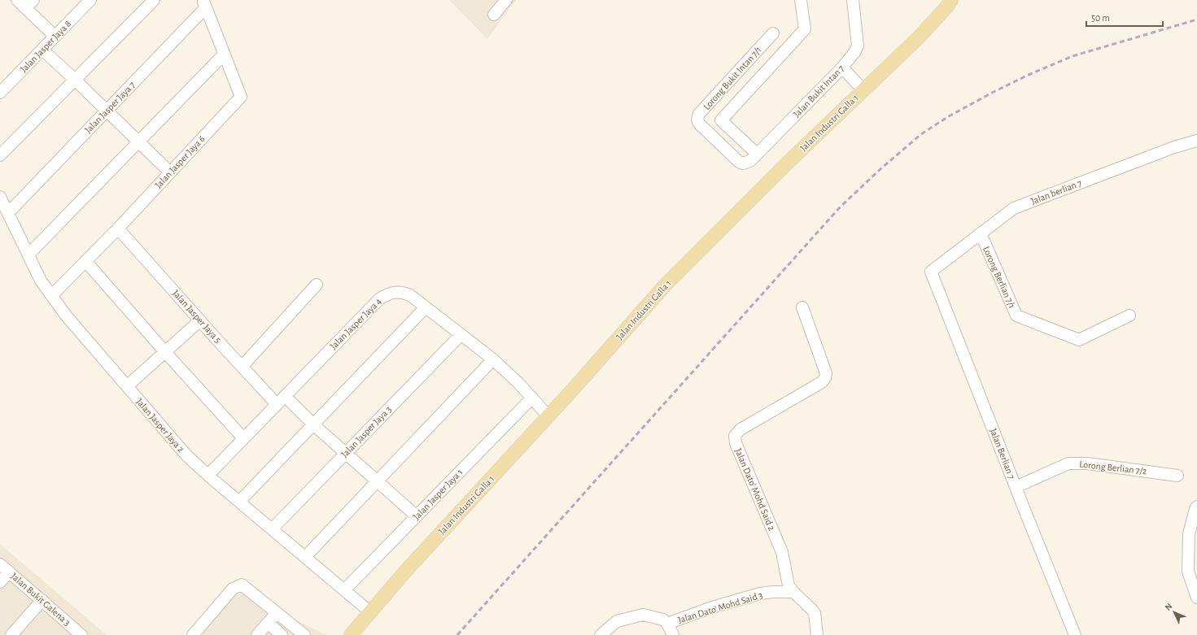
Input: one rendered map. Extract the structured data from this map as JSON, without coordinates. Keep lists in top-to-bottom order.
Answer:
{
  "streets": {
    "main road": ["Jalan Industri Galla 1"],
    "street": [
      "Jalan Jasper Jaya 8",
      "Lorong Bukit Intan 7/1",
      "Jalan Bukit Intan 7",
      "Jalan Jasper Jaya 7",
      "Jalan Jasper Jaya 6",
      "Jalan berlian 7",
      "Lorong Berlian 7/1",
      "Jalan Jasper Jaya 5",
      "Jalan Jasper Jaya 4",
      "Jalan Jasper Jaya 2",
      "Jalan Jasper Jaya 3",
      "Jalan Berlian 7",
      "Lorong Berlian 7/2",
      "Jalan Dato' Mohd Said 2",
      "Jalan Jasper Jaya 1",
      "Jalan Bukit Galena 3",
      "Jalan Dato' Mohd Said 3"
    ]
  },
  "crossings": [
    ["Lorong Bukit Intan 7/1", "Jalan Bukit Intan 7"],
    ["Jalan Jasper Jaya 7", "Jalan Jasper Jaya 6"],
    ["Jalan Jasper Jaya 7", "Jalan Jasper Jaya 2"],
    ["Jalan Industri Galla 1", "Jalan Jasper Jaya 4"],
    ["Jalan Industri Galla 1", "Jalan Jasper Jaya 2"],
    ["Jalan Jasper Jaya 6", "Jalan Jasper Jaya 5"],
    ["Jalan Jasper Jaya 6", "Jalan Jasper Jaya 2"],
    ["Jalan berlian 7", "Lorong Berlian 7/1"],
    ["Jalan berlian 7", "Jalan Berlian 7"],
    ["Jalan Jasper Jaya 5", "Jalan Jasper Jaya 4"],
    ["Jalan Jasper Jaya 5", "Jalan Jasper Jaya 3"],
    ["Jalan Jasper Jaya 5", "Jalan Jasper Jaya 1"],
    ["Jalan Jasper Jaya 4", "Jalan Jasper Jaya 2"],
    ["Jalan Jasper Jaya 4", "Jalan Jasper Jaya 3"],
    ["Jalan Jasper Jaya 4", "Jalan Jasper Jaya 1"],
    ["Jalan Jasper Jaya 2", "Jalan Jasper Jaya 3"],
    ["Jalan Jasper Jaya 2", "Jalan Jasper Jaya 1"],
    ["Jalan Berlian 7", "Lorong Berlian 7/2"],
    ["Jalan Dato' Mohd Said 2", "Jalan Dato' Mohd Said 3"]
  ],
  "scale_bar": "50 m",
  "north": "top left"
}
